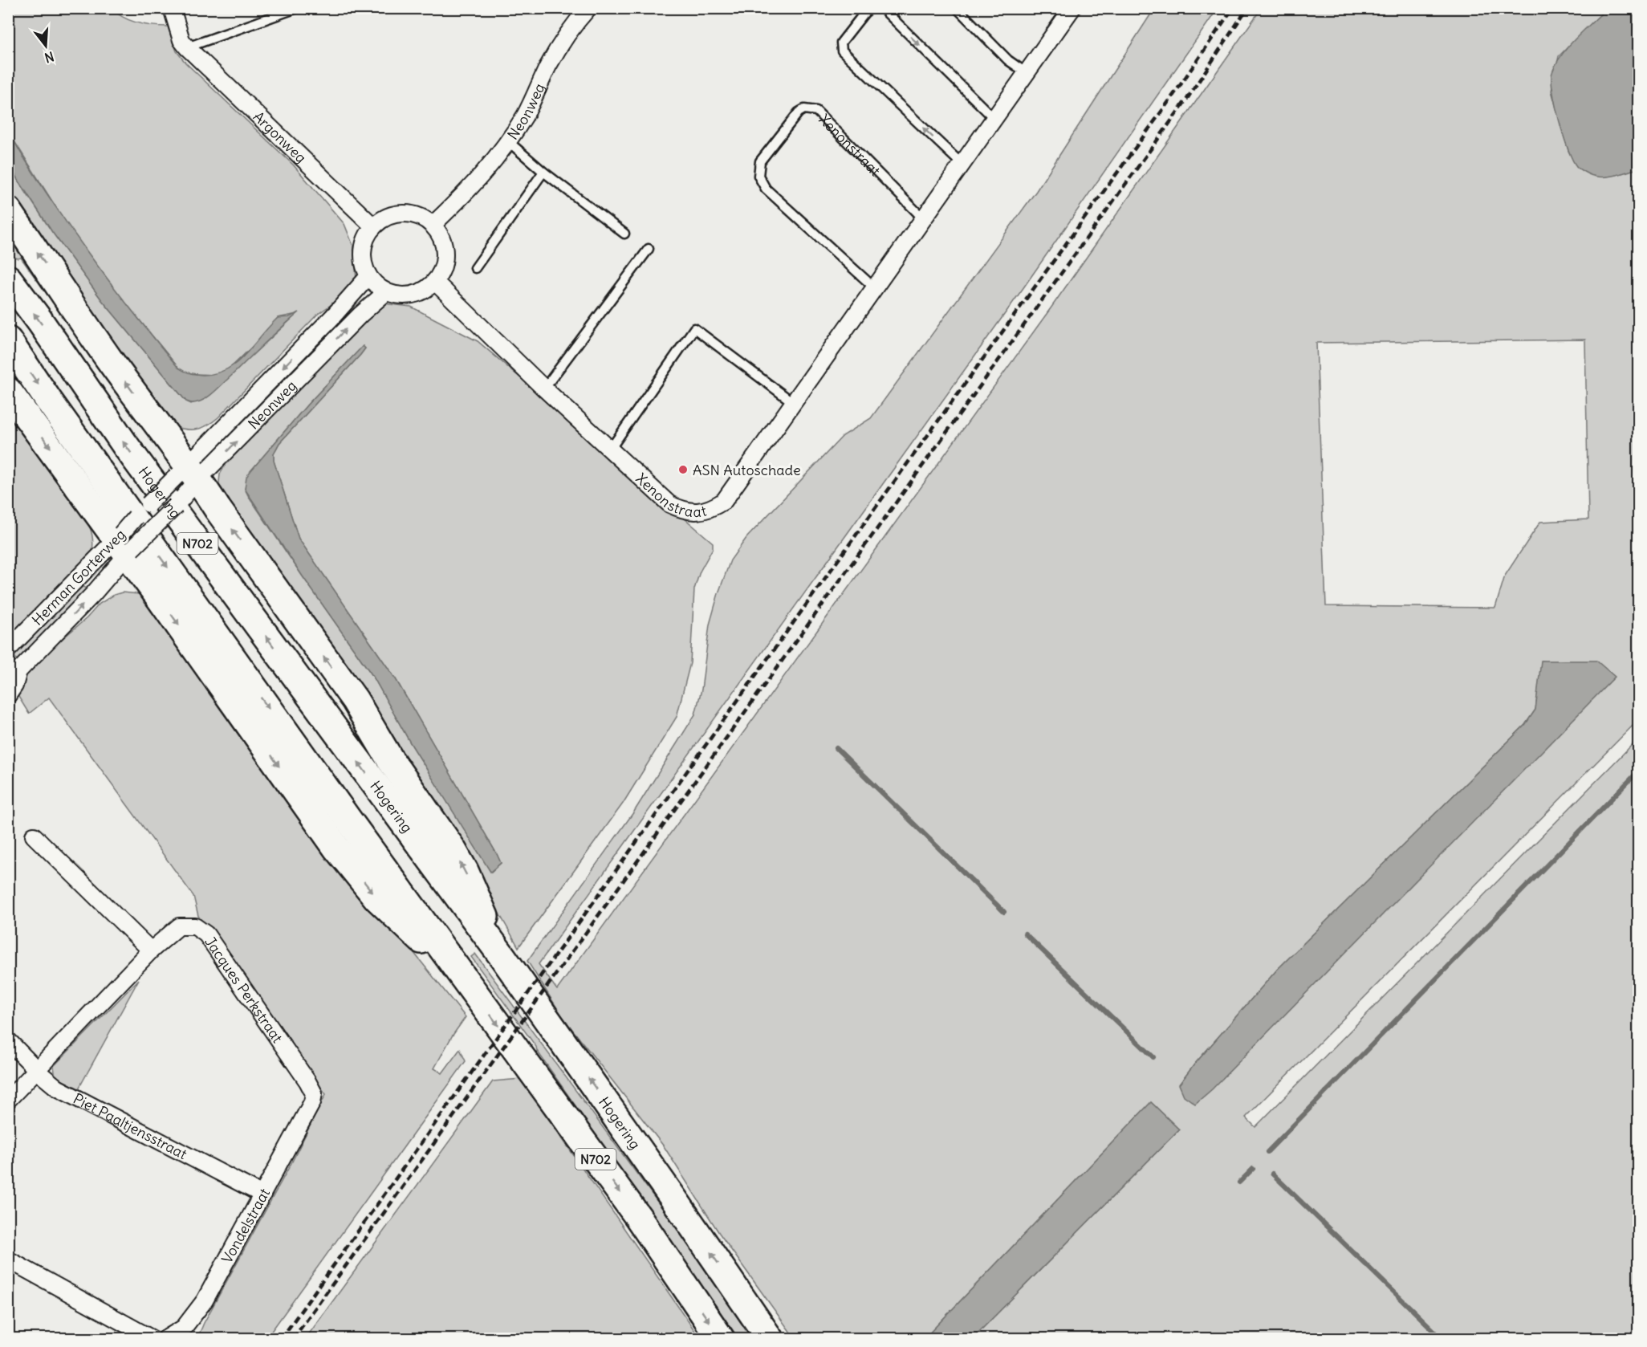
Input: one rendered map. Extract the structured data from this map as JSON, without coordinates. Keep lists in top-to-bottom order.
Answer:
{
  "streets": {
    "highway": ["Hogering", "N702"],
    "street": [
      "Neonweg",
      "Argonweg",
      "Xenonstraat",
      "Herman Gorterweg",
      "Jacques Perkstraat",
      "Piet Paaltjensstraat",
      "Vondelstraat"
    ]
  },
  "crossings": [
    ["Neonweg", "Argonweg"],
    ["Neonweg", "Xenonstraat"],
    ["Neonweg", "N702"],
    ["Neonweg", "Herman Gorterweg"],
    ["Argonweg", "Xenonstraat"],
    ["Hogering", "N702"],
    ["N702", "Herman Gorterweg"],
    ["Jacques Perkstraat", "Piet Paaltjensstraat"],
    ["Jacques Perkstraat", "Vondelstraat"],
    ["Piet Paaltjensstraat", "Vondelstraat"]
  ],
  "places": ["ASN Autoschade"],
  "north": "bottom"
}
